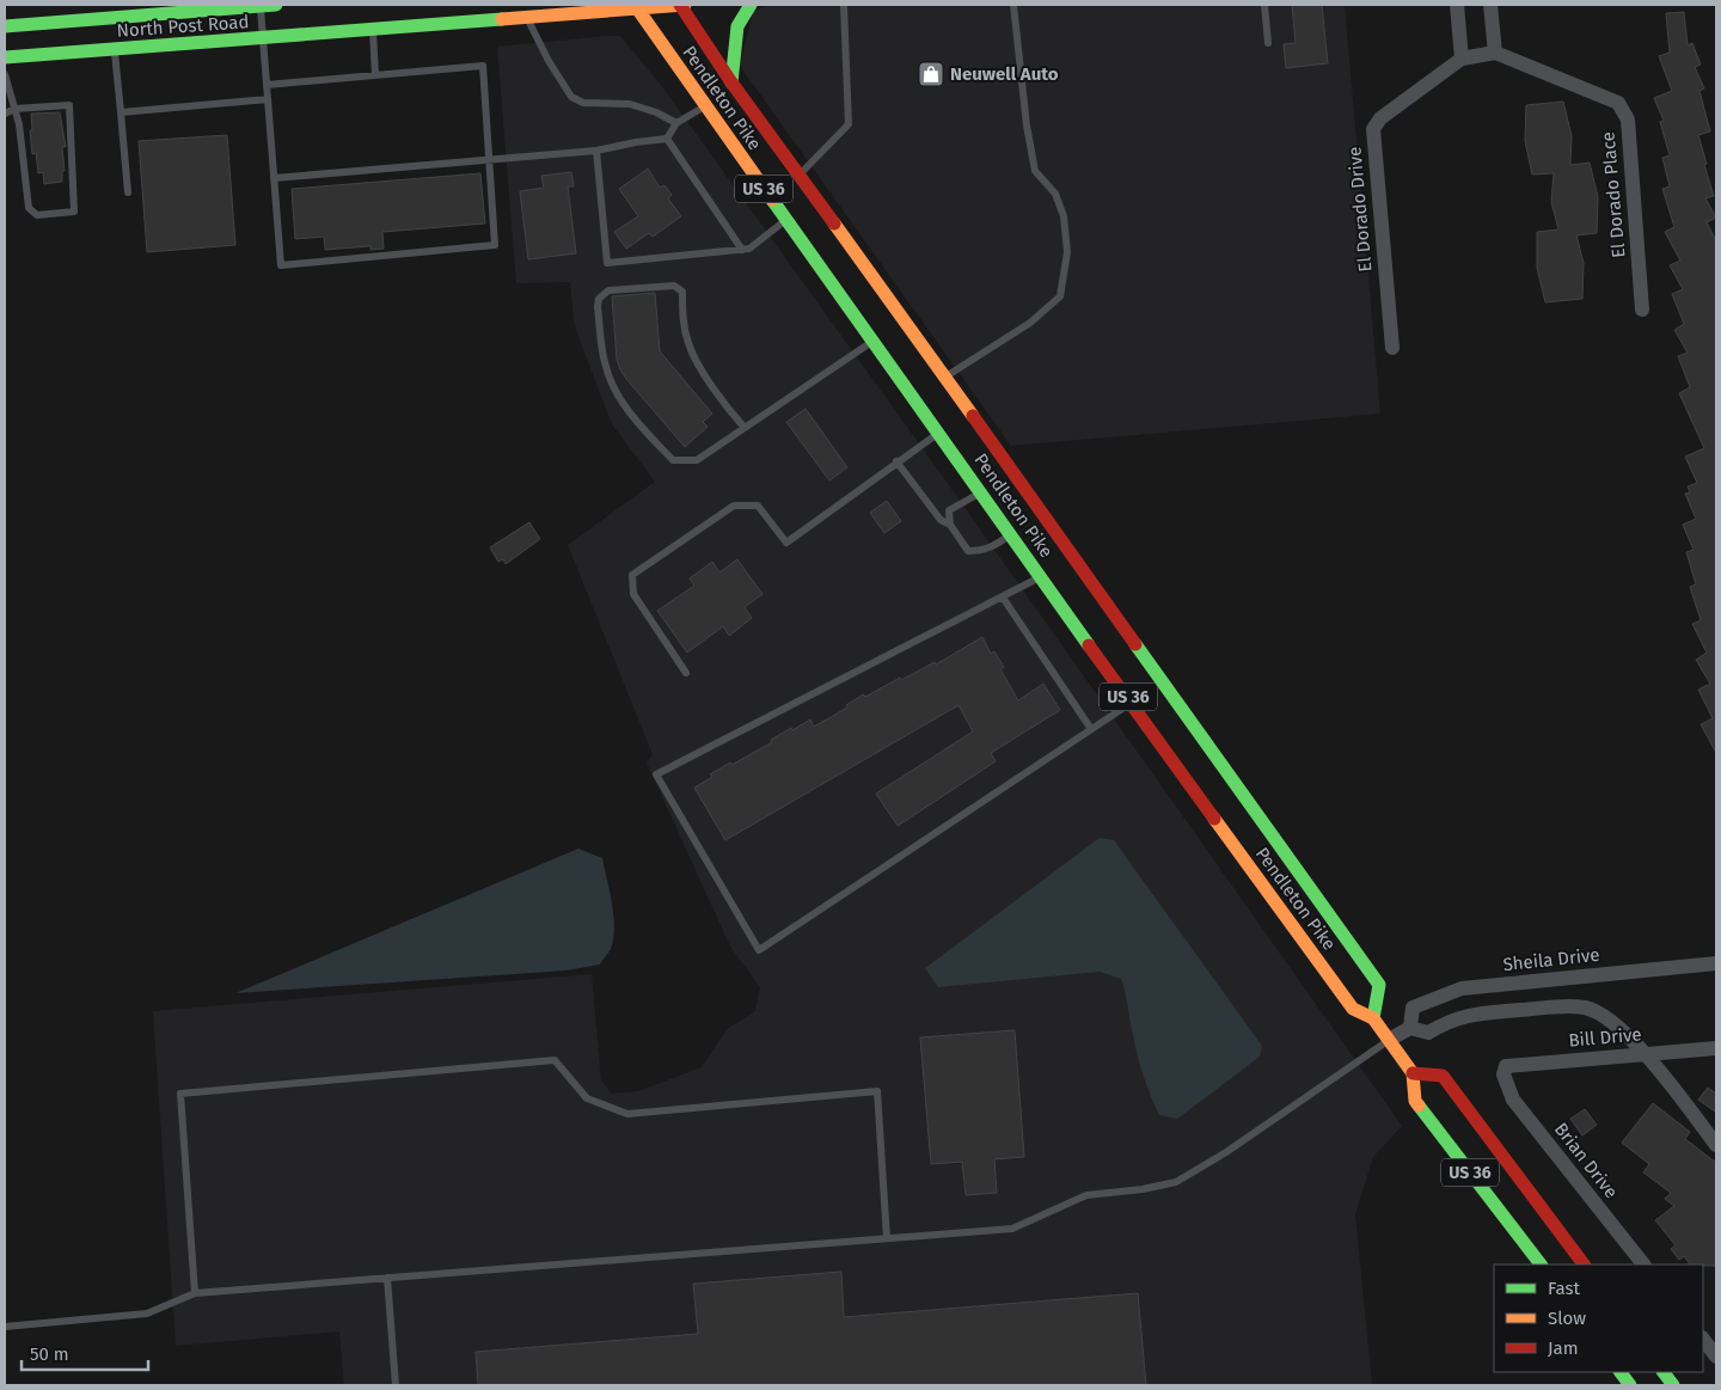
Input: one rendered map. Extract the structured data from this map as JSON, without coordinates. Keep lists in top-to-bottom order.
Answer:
{
  "streets": {
    "main road": ["North Post Road", "Pendleton Pike", "US 36"],
    "street": [
      "El Dorado Place",
      "El Dorado Drive",
      "Sheila Drive",
      "Bill Drive",
      "Brian Drive"
    ]
  },
  "crossings": [
    ["North Post Road", "Pendleton Pike"],
    ["Bill Drive", "Brian Drive"]
  ],
  "places": {
    "shop": ["Neuwell Auto"]
  },
  "legend": ["Fast", "Slow", "Jam"],
  "scale_bar": "50 m"
}
